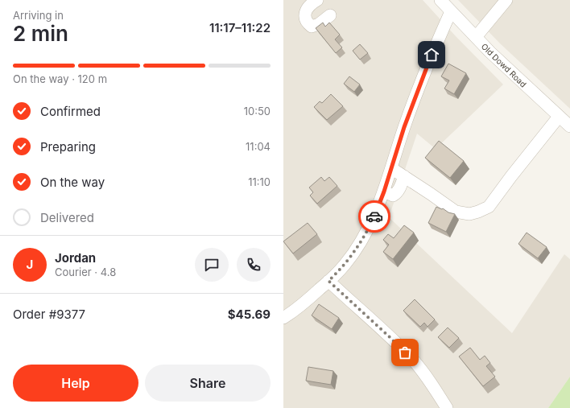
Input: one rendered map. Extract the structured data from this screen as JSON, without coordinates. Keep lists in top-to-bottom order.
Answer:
{
  "streets": {
    "street": ["Old Dowd Road"]
  },
  "page": {
    "heading": ["2 min", "Arriving in", "11:17–11:22"],
    "panel": [
      "Jordan",
      "Courier · 4.8",
      "Order #9377",
      "$45.69"
    ],
    "bar": "On the way · 120 m",
    "list": [
      ["Confirmed", "10:50"],
      ["Preparing", "11:04"],
      ["On the way", "11:10"],
      "Delivered"
    ],
    "round": "J",
    "buttons": ["Help", "Share"]
  }
}
